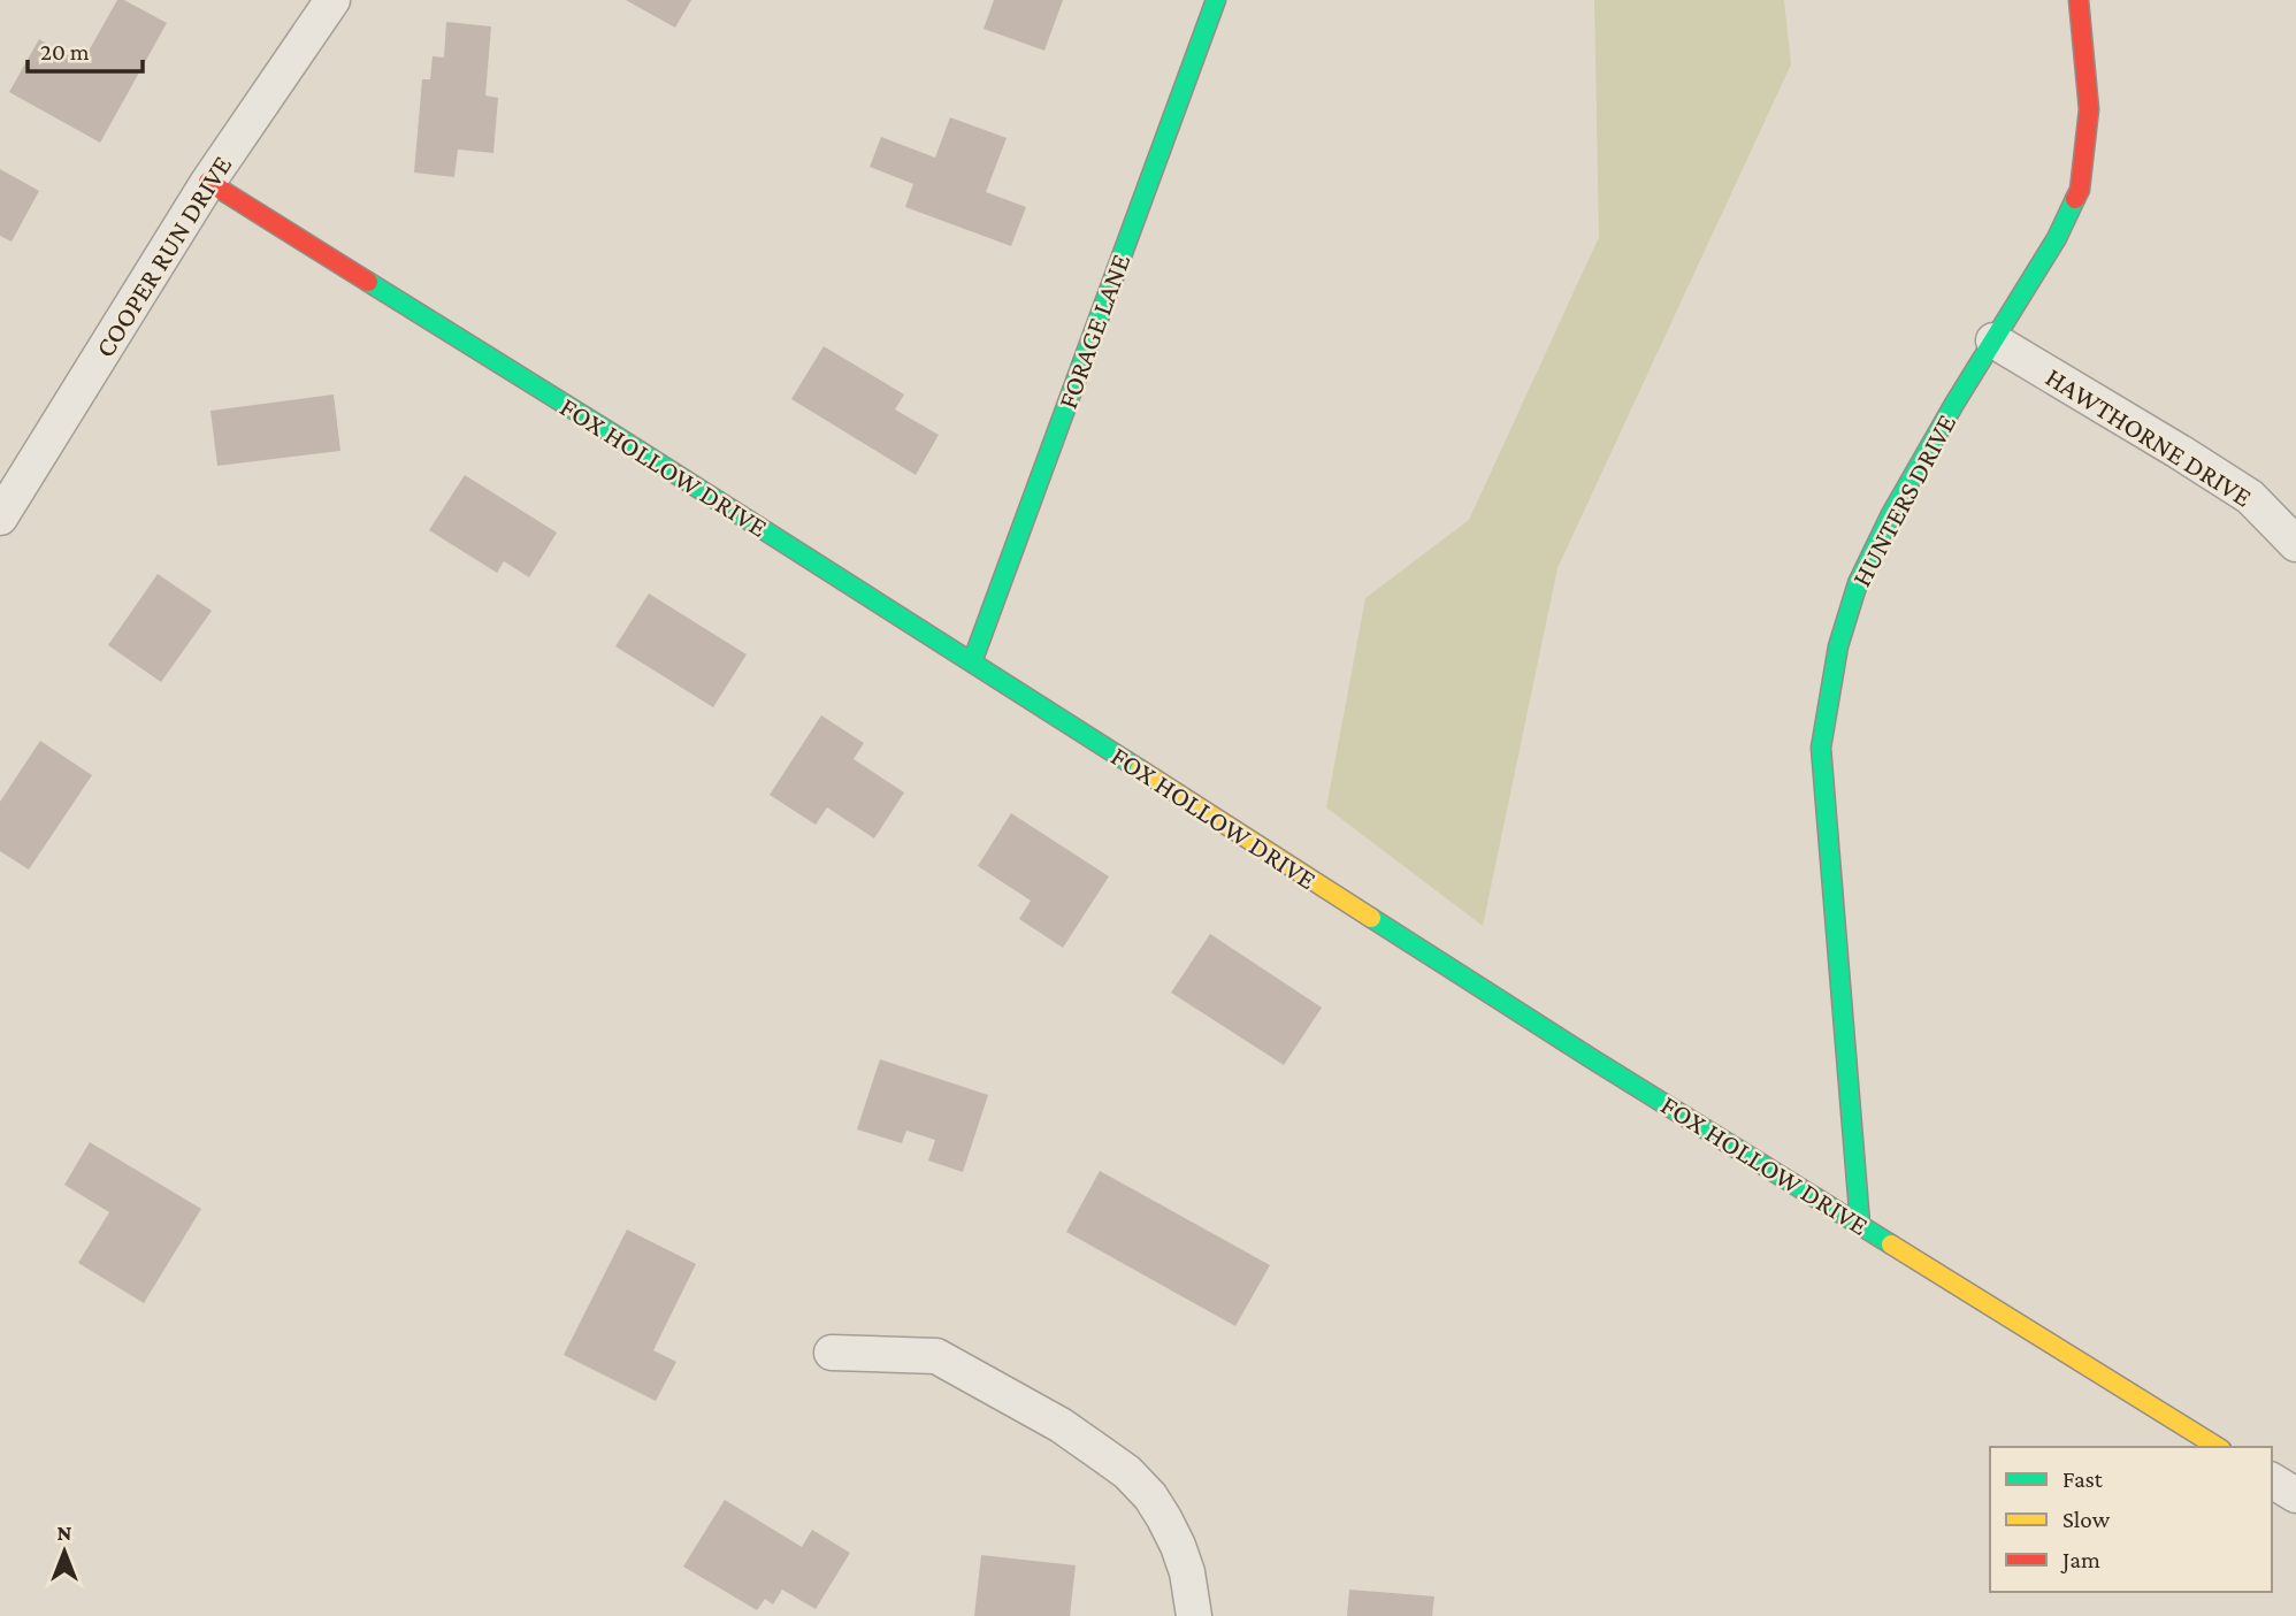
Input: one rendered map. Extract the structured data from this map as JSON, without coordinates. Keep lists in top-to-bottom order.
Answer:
{
  "streets": {
    "street": [
      "COOPER RUN DRIVE",
      "FORAGE LANE",
      "HAWTHORNE DRIVE",
      "FOX HOLLOW DRIVE",
      "HUNTERS DRIVE"
    ]
  },
  "crossings": [
    ["COOPER RUN DRIVE", "FOX HOLLOW DRIVE"],
    ["FORAGE LANE", "FOX HOLLOW DRIVE"],
    ["HAWTHORNE DRIVE", "HUNTERS DRIVE"],
    ["FOX HOLLOW DRIVE", "HUNTERS DRIVE"]
  ],
  "legend": ["Fast", "Slow", "Jam"],
  "scale_bar": "20 m",
  "north": "top"
}
